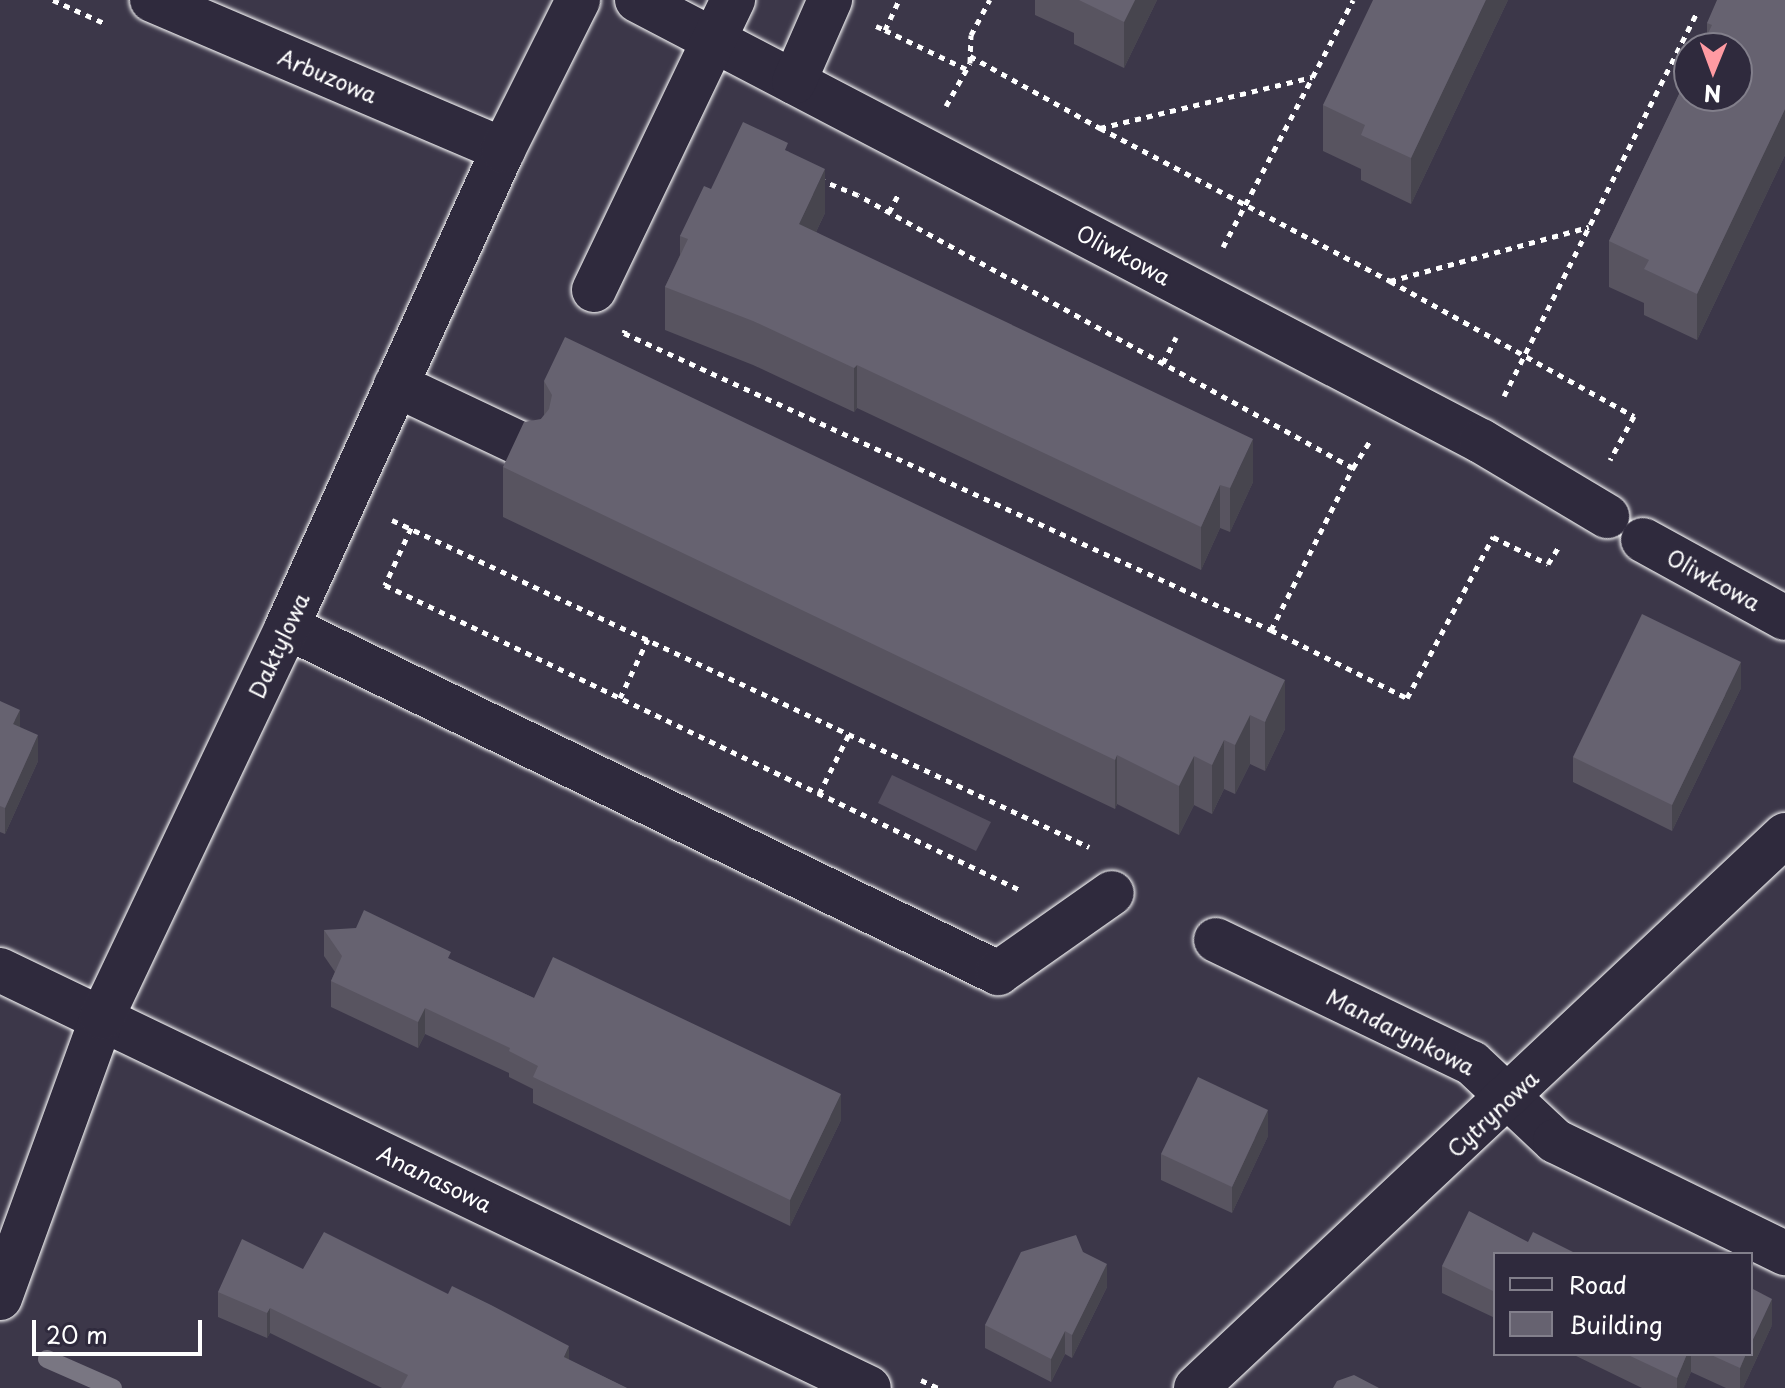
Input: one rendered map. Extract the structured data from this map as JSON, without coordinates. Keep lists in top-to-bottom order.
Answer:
{
  "streets": {
    "street": [
      "Arbuzowa",
      "Oliwkowa",
      "Daktylowa",
      "Mandarynkowa",
      "Cytrynowa",
      "Ananasowa"
    ]
  },
  "crossings": [
    ["Arbuzowa", "Daktylowa"],
    ["Daktylowa", "Ananasowa"],
    ["Mandarynkowa", "Cytrynowa"]
  ],
  "legend": ["Road", "Building"],
  "scale_bar": "20 m",
  "north": "bottom"
}
